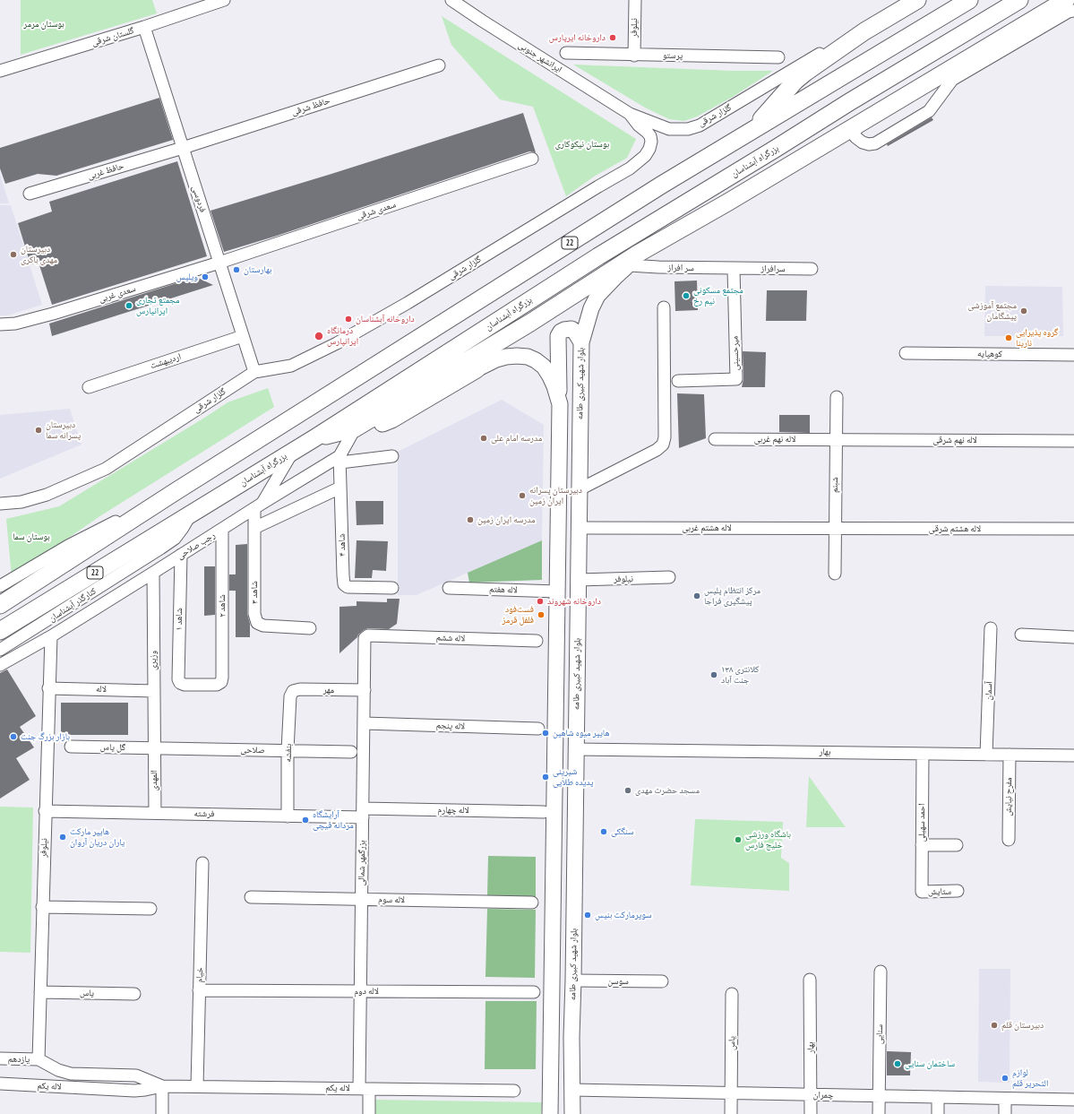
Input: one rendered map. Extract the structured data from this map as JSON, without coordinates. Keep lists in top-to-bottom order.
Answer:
{
  "streets": {
    "highway": ["بزرگراه آبشناسان", "22"],
    "main road": ["بلوار شهید کبیری طامه"],
    "street": [
      "نیلوفر",
      "گلستان شرقی",
      "پرستو",
      "ایرانشهر جنوبی",
      "حافظ شرقی",
      "گلزار شرقی",
      "حافظ غربی",
      "فردوسی",
      "سعدی شرقی",
      "سر افراز",
      "سرافراز",
      "سعدی غربی",
      "میرحسینی",
      "کوهپایه",
      "اردیبهشت",
      "لاله نهم غربی",
      "لاله نهم شرقی",
      "شبنم",
      "لاله هشتم غربی",
      "لاله هشتم شرقی",
      "شاهد ۴",
      "رجب صلاحی",
      "لاله هفتم",
      "شاهد ۳",
      "کنارگذر آبشناسان",
      "شاهد ۲",
      "شاهد ۱",
      "لاله ششم",
      "وزیری",
      "لاله",
      "مهر",
      "آسمان",
      "لاله پنجم",
      "گل یاس",
      "صلاحی",
      "بهار",
      "بنفشه",
      "المهدی",
      "مفرح نیایش",
      "لاله چهارم",
      "فرشته",
      "احمد سهیلی",
      "بزرگمهر شمالی",
      "ستایش",
      "لاله سوم",
      "خیام",
      "سوسن",
      "لاله دوم",
      "یاس",
      "سنایی",
      "یازدهم",
      "لاله یکم",
      "چمران"
    ]
  },
  "crossings": [
    ["نیلوفر", "پرستو"],
    ["نیلوفر", "بلوار شهید کبیری طامه"],
    ["نیلوفر", "رجب صلاحی"],
    ["نیلوفر", "لاله"],
    ["نیلوفر", "فرشته"],
    ["نیلوفر", "یاس"],
    ["نیلوفر", "یازدهم"],
    ["نیلوفر", "لاله یکم"],
    ["گلستان شرقی", "فردوسی"],
    ["ایرانشهر جنوبی", "گلزار شرقی"],
    ["حافظ شرقی", "حافظ غربی"],
    ["حافظ شرقی", "فردوسی"],
    ["گلزار شرقی", "فردوسی"],
    ["بزرگراه آبشناسان", "رجب صلاحی"],
    ["بزرگراه آبشناسان", "کنارگذر آبشناسان"],
    ["حافظ غربی", "فردوسی"],
    ["فردوسی", "سعدی شرقی"],
    ["فردوسی", "سعدی غربی"],
    ["فردوسی", "اردیبهشت"],
    ["سعدی شرقی", "سعدی غربی"],
    ["سر افراز", "سرافراز"],
    ["سر افراز", "میرحسینی"],
    ["سر افراز", "بلوار شهید کبیری طامه"],
    ["سرافراز", "میرحسینی"],
    ["بلوار شهید کبیری طامه", "لاله هشتم غربی"],
    ["بلوار شهید کبیری طامه", "بهار"],
    ["بلوار شهید کبیری طامه", "سوسن"],
    ["بلوار شهید کبیری طامه", "چمران"],
    ["لاله نهم غربی", "لاله نهم شرقی"],
    ["لاله نهم غربی", "شبنم"],
    ["لاله نهم شرقی", "شبنم"],
    ["شبنم", "لاله هشتم غربی"],
    ["شبنم", "لاله هشتم شرقی"],
    ["لاله هشتم غربی", "لاله هشتم شرقی"],
    ["شاهد ۴", "رجب صلاحی"],
    ["رجب صلاحی", "شاهد ۳"],
    ["رجب صلاحی", "شاهد ۲"],
    ["رجب صلاحی", "شاهد ۱"],
    ["رجب صلاحی", "وزیری"],
    ["شاهد ۲", "شاهد ۱"],
    ["لاله ششم", "بزرگمهر شمالی"],
    ["وزیری", "لاله"],
    ["وزیری", "گل یاس"],
    ["وزیری", "صلاحی"],
    ["وزیری", "المهدی"],
    ["مهر", "بنفشه"],
    ["مهر", "بزرگمهر شمالی"],
    ["آسمان", "بهار"],
    ["لاله پنجم", "بزرگمهر شمالی"],
    ["گل یاس", "صلاحی"],
    ["گل یاس", "المهدی"],
    ["صلاحی", "بنفشه"],
    ["صلاحی", "المهدی"],
    ["بهار", "مفرح نیایش"],
    ["بهار", "احمد سهیلی"],
    ["بهار", "چمران"],
    ["بنفشه", "فرشته"],
    ["المهدی", "فرشته"],
    ["لاله چهارم", "فرشته"],
    ["لاله چهارم", "بزرگمهر شمالی"],
    ["فرشته", "بزرگمهر شمالی"],
    ["احمد سهیلی", "ستایش"],
    ["بزرگمهر شمالی", "لاله سوم"],
    ["بزرگمهر شمالی", "لاله دوم"],
    ["بزرگمهر شمالی", "لاله یکم"],
    ["خیام", "لاله دوم"],
    ["خیام", "لاله یکم"],
    ["یاس", "چمران"],
    ["سنایی", "چمران"],
    ["یازدهم", "لاله یکم"]
  ],
  "parks": ["بوستان مرمر", "بوستان نیکوکاری", "بوستان سما"],
  "places": [
    "داروخانه ایرپارس",
    "دبیرستان مهدی باکری",
    "بهارستان",
    "ویلیس",
    "مجتمع مسکونی نیم رخ",
    "مجمتع تجاری ایرانپارس",
    "مجتمع آموزشی پیشگامان",
    "داروخانه آبشناسان",
    "درمانگاه ایرانپارس",
    "گروه پذیرایی نارینا",
    "دبیرستان پسرانه سما",
    "مدرسه امام علی",
    "دبیرستان پسرانه ایران زمین",
    "مدرسه ایران زمین",
    "مرکز انتظام پلیس پیشگیری فراجا",
    "داروخانه شهروند",
    "فست‌فود فلفل قرمز",
    "کلانتری ۱۳۸ جنت آباد",
    "هایپر میوه شاهین",
    "بازار بزرگ جنت",
    "شيرينی پديده طلايی",
    "مسجد حضرت مهدی",
    "آرایشگاه مردانه قیچی",
    "سنگکی",
    "هایپر مارکت یاران دریان آروان",
    "باشگاه ورزشی خلیج فارس",
    "سوپرمارکت بنیس",
    "دبیرستان قلم",
    "ساختمان سنایی",
    "لوازم التحریر قلم"
  ]
}
